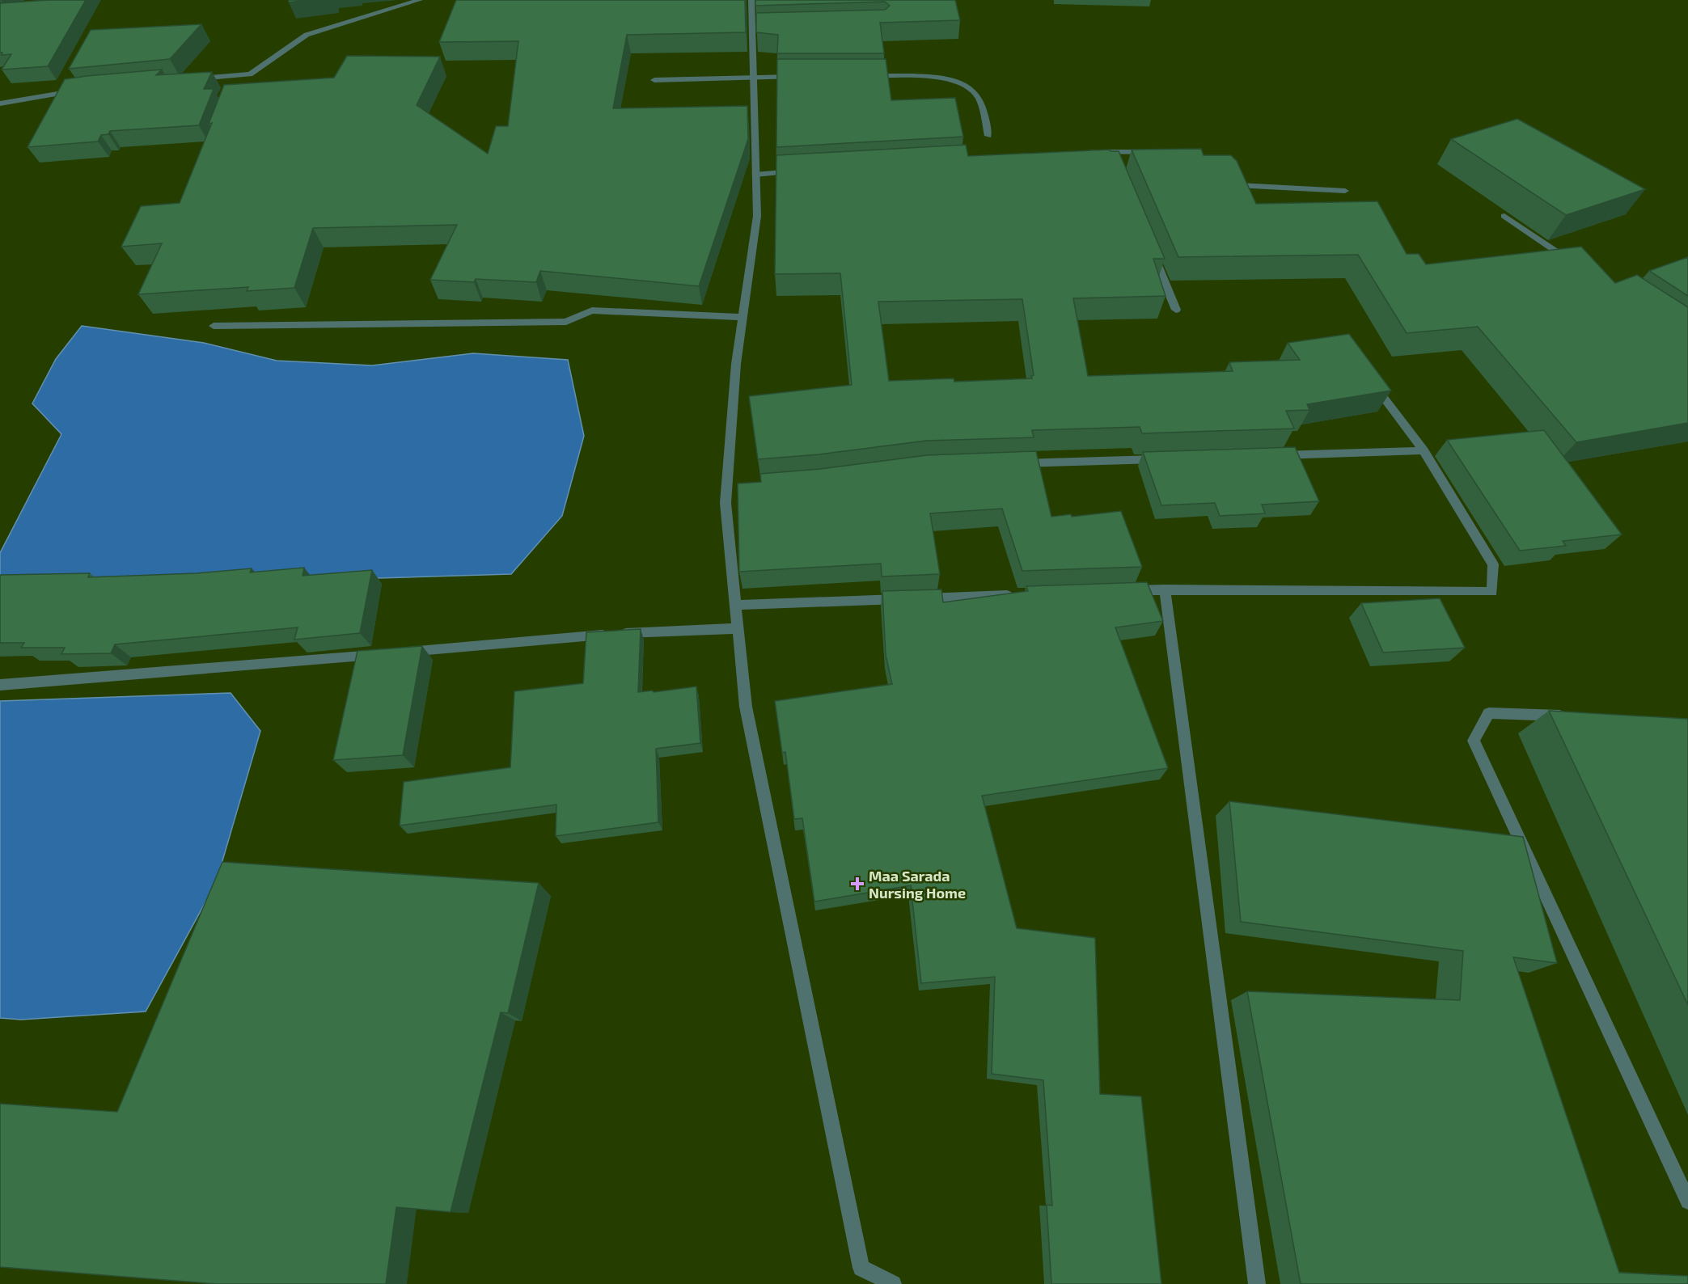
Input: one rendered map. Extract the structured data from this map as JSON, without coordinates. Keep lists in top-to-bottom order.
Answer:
{
  "places": {
    "health": ["Maa Sarada Nursing Home"]
  }
}
